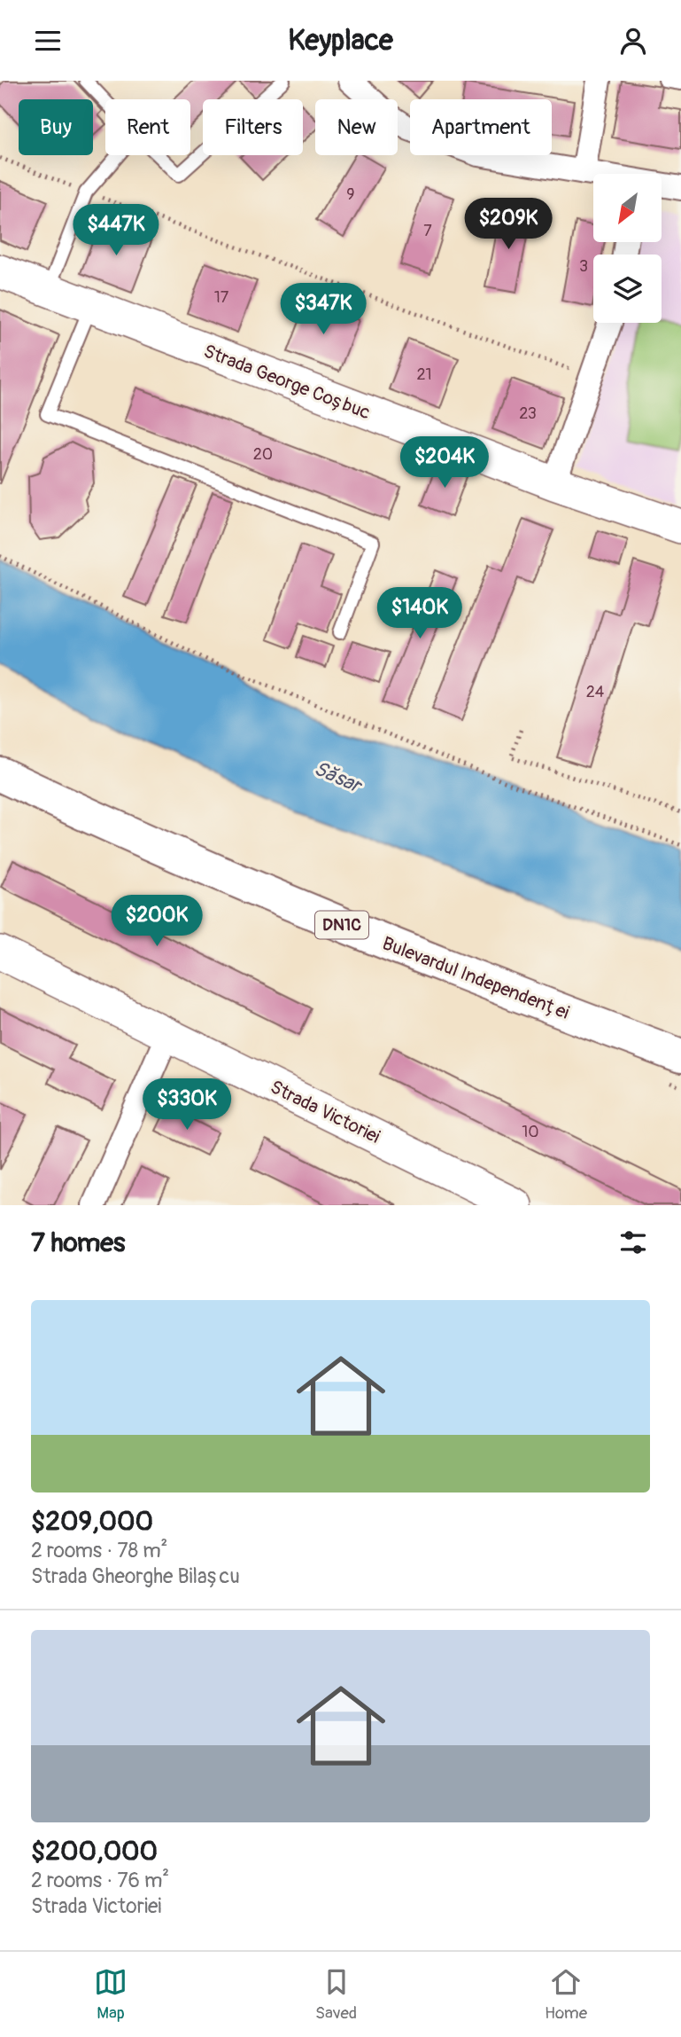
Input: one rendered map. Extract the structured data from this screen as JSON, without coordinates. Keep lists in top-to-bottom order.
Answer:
{
  "streets": {
    "main road": ["DN1C", "Bulevardul Independenței"],
    "street": ["Strada George Coșbuc", "Strada Victoriei"]
  },
  "water": ["Săsar"],
  "house_numbers": [
    "9",
    "7",
    "3",
    "17",
    "21",
    "23",
    "20",
    "24",
    "10"
  ],
  "north": "bottom left",
  "page": {
    "header": "Keyplace",
    "chip": [
      "Buy",
      "Rent",
      "Filters",
      "New",
      "Apartment"
    ],
    "price": [
      "$209K",
      "$447K",
      "$347K",
      "$204K",
      "$140K",
      "$200K",
      "$330K"
    ],
    "heading": "7 homes",
    "list": [
      {
        "name": "$209,000",
        "note": "2 rooms · 78 m² · Strada Gheorghe Bilașcu"
      },
      {
        "name": "$200,000",
        "note": "2 rooms · 76 m² · Strada Victoriei"
      }
    ],
    "tabs": ["Map", "Saved", "Home"]
  }
}
